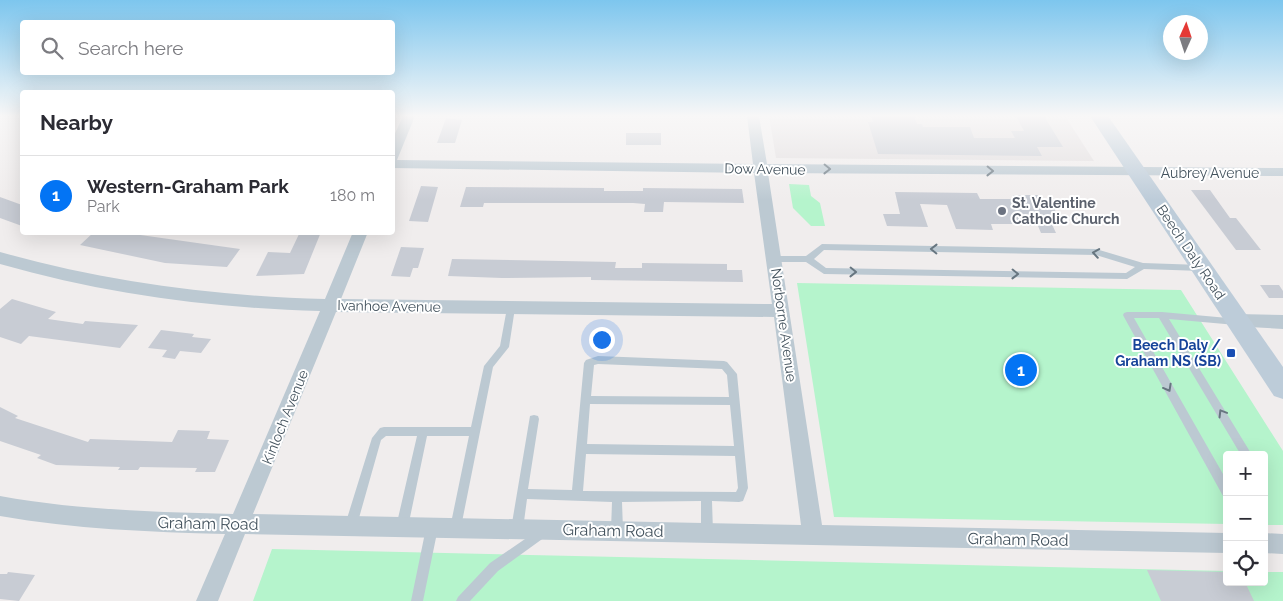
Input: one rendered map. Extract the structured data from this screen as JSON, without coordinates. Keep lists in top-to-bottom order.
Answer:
{
  "streets": {
    "main road": ["Beech Daly Road"],
    "street": [
      "Dow Avenue",
      "Aubrey Avenue",
      "Ivanhoe Avenue",
      "Norborne Avenue",
      "Kinloch Avenue",
      "Graham Road"
    ]
  },
  "crossings": [
    ["Dow Avenue", "Aubrey Avenue"],
    ["Dow Avenue", "Beech Daly Road"],
    ["Dow Avenue", "Norborne Avenue"],
    ["Aubrey Avenue", "Beech Daly Road"],
    ["Ivanhoe Avenue", "Norborne Avenue"],
    ["Ivanhoe Avenue", "Kinloch Avenue"],
    ["Norborne Avenue", "Graham Road"],
    ["Kinloch Avenue", "Graham Road"]
  ],
  "one_way": ["Dow Avenue"],
  "places": {
    "other": ["St. Valentine Catholic Church"],
    "transit": ["Beech Daly / Graham NS (SB)"]
  },
  "north": "top",
  "page": {
    "search": "Search here",
    "heading": "Nearby",
    "list": [
      {
        "mark": "1",
        "name": "Western-Graham Park",
        "note": "Park",
        "value": "180 m"
      }
    ],
    "pins": "1",
    "map_buttons": ["+", "−"]
  }
}
